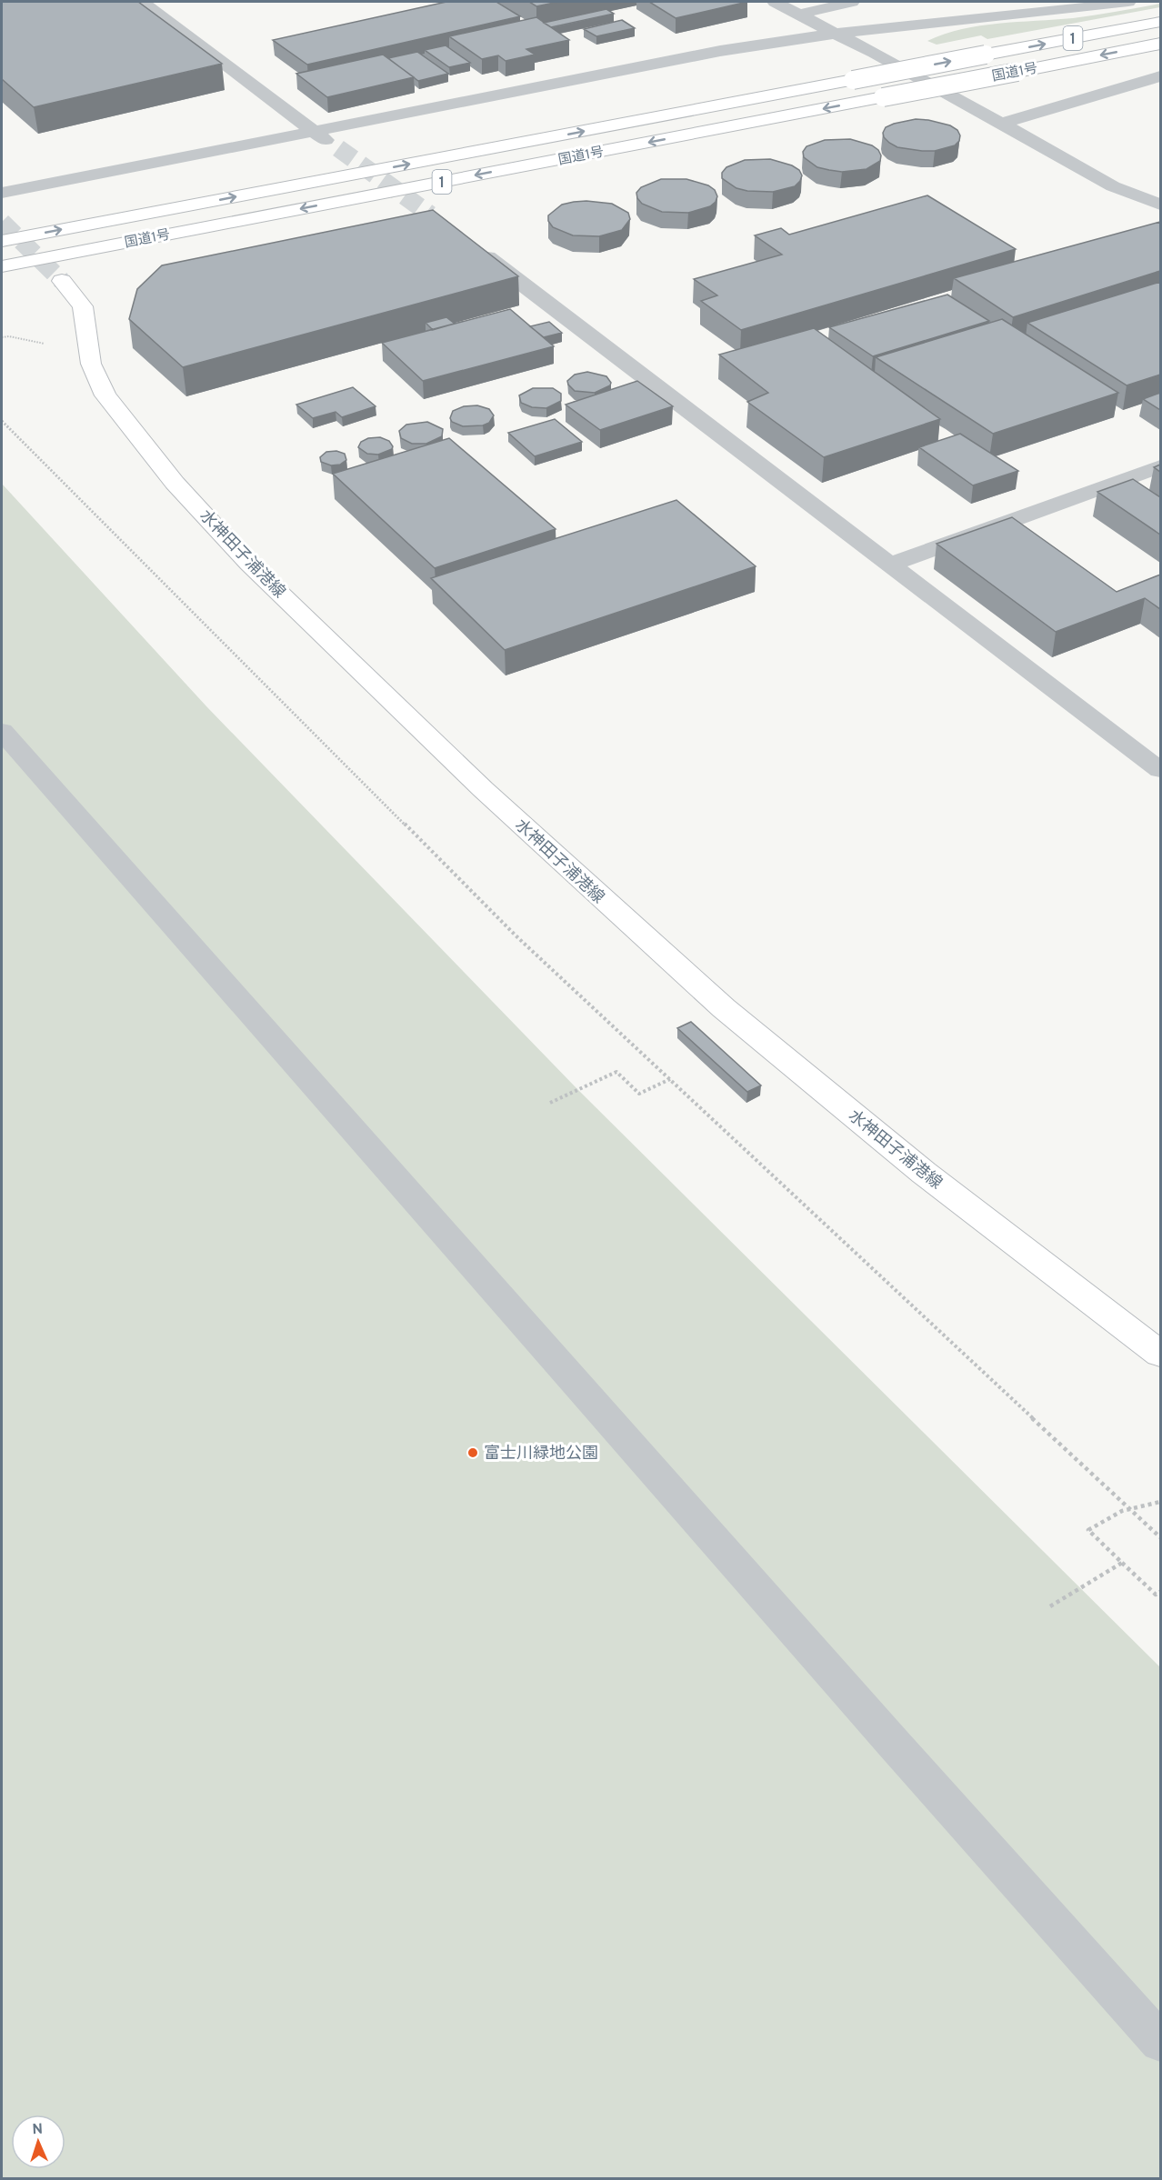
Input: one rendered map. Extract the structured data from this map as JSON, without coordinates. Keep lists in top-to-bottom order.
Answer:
{
  "streets": {
    "main road": ["1", "国道1号", "水神田子浦港線"]
  },
  "places": ["富士川緑地公園"],
  "north": "top"
}
